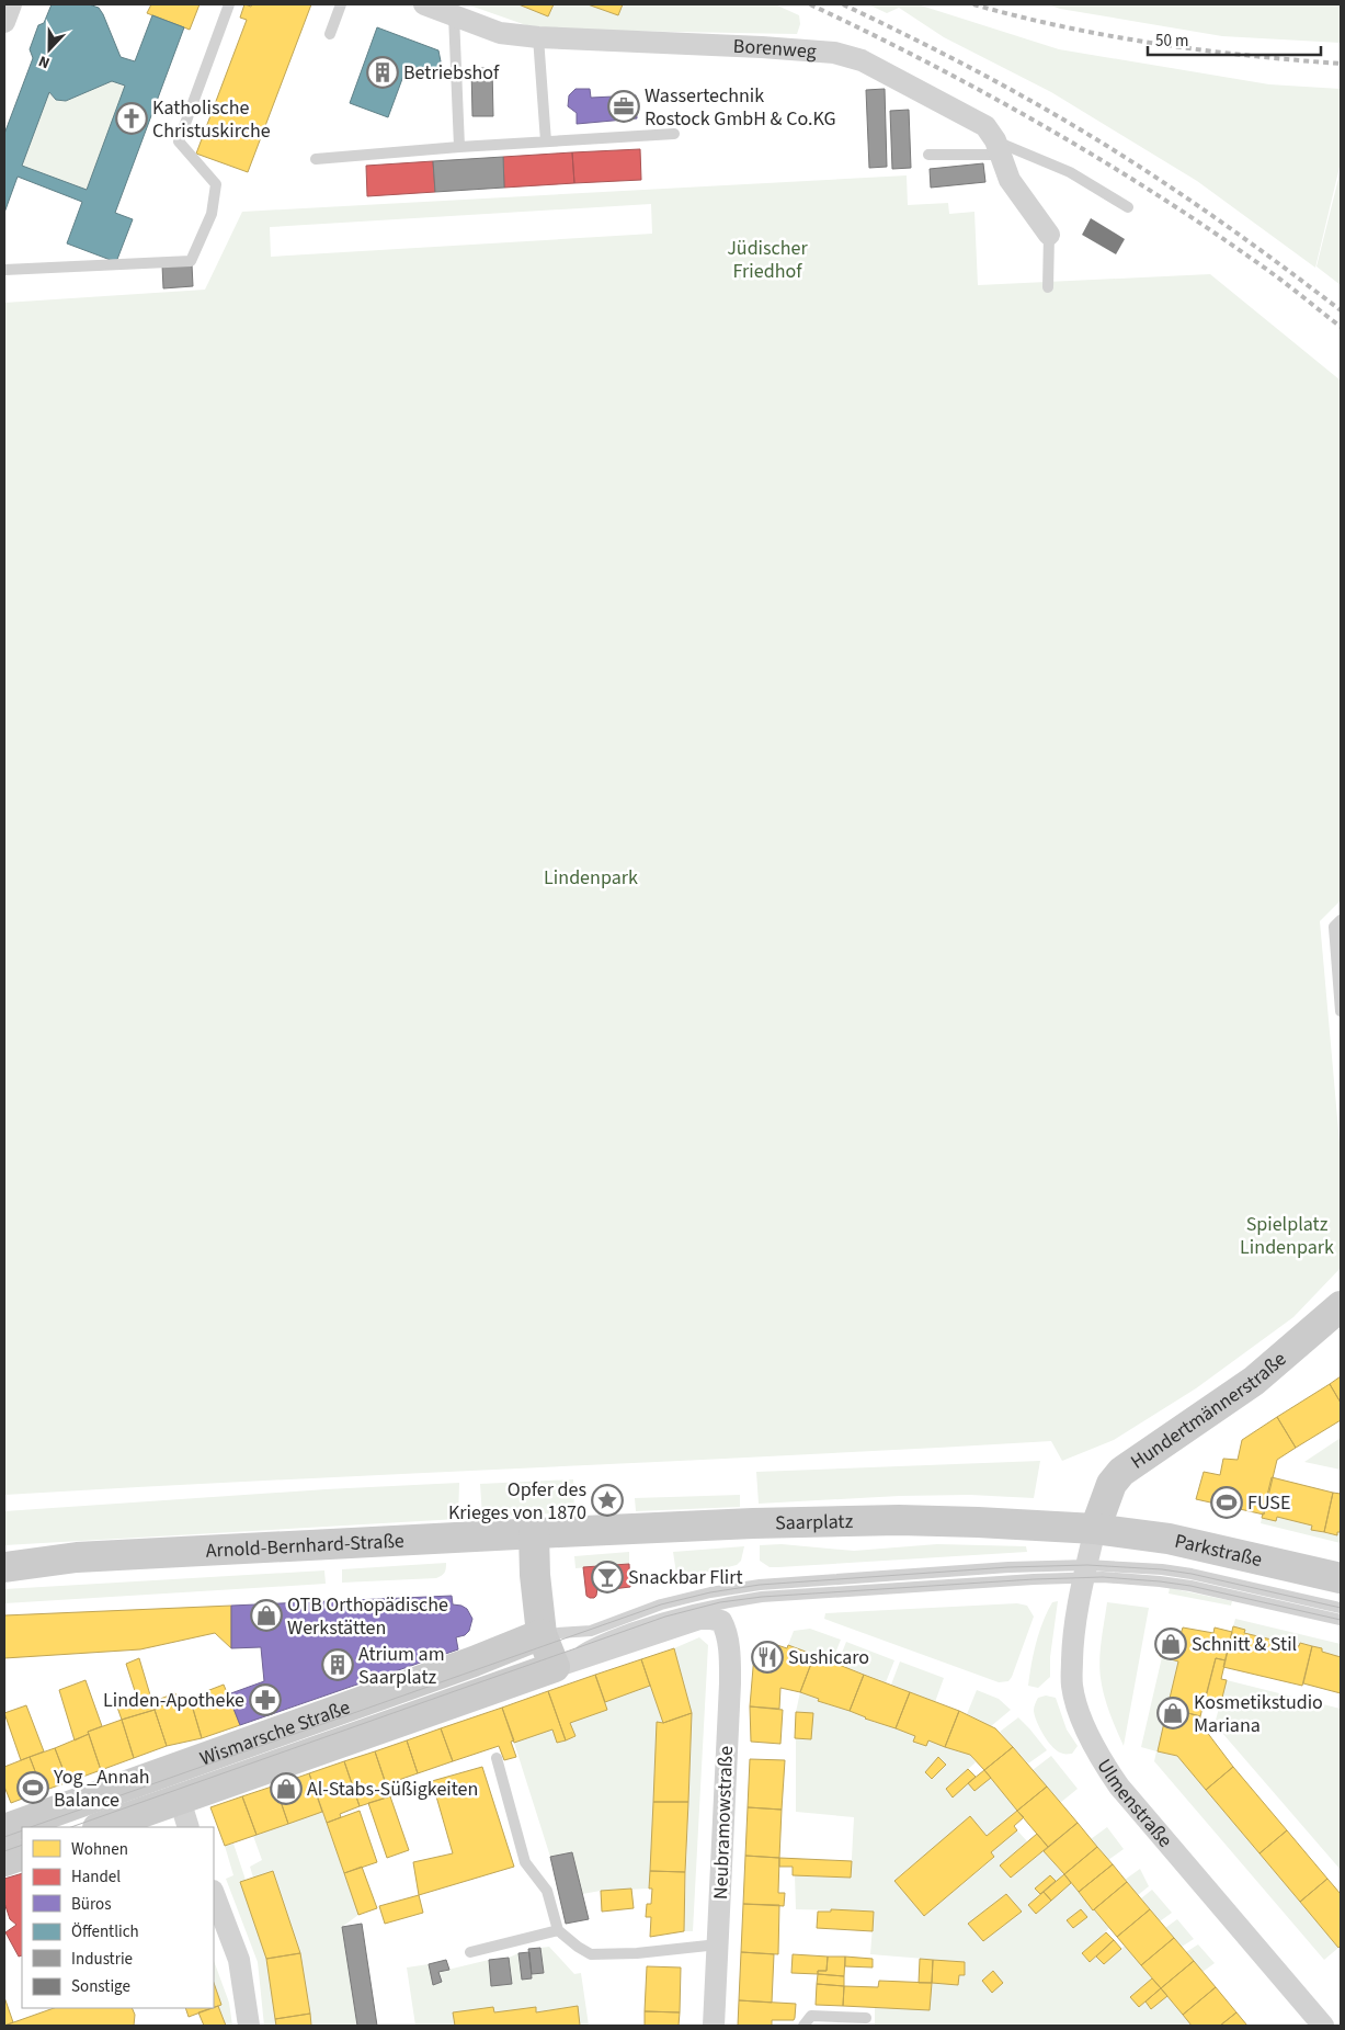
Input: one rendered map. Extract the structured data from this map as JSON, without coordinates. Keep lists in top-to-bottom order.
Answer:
{
  "streets": {
    "street": [
      "Borenweg",
      "Hundertmännerstraße",
      "Saarplatz",
      "Arnold-Bernhard-Straße",
      "Parkstraße",
      "Wismarsche Straße",
      "Ulmenstraße",
      "Neubramowstraße"
    ]
  },
  "crossings": [
    ["Hundertmännerstraße", "Saarplatz"],
    ["Hundertmännerstraße", "Parkstraße"],
    ["Hundertmännerstraße", "Ulmenstraße"],
    ["Saarplatz", "Arnold-Bernhard-Straße"],
    ["Saarplatz", "Parkstraße"],
    ["Saarplatz", "Ulmenstraße"],
    ["Parkstraße", "Ulmenstraße"],
    ["Wismarsche Straße", "Neubramowstraße"]
  ],
  "parks": ["Jüdischer Friedhof", "Lindenpark", "Spielplatz Lindenpark"],
  "places": {
    "building": ["Betriebshof", "Atrium am Saarplatz"],
    "office": ["Wassertechnik Rostock GmbH & Co.KG"],
    "church": ["Katholische Christuskirche"],
    "place": ["Opfer des Krieges von 1870"],
    "sports": ["FUSE", "Yog _Annah Balance"],
    "bar": ["Snackbar Flirt"],
    "shop": [
      "OTB Orthopädische Werkstätten",
      "Schnitt & Stil",
      "Kosmetikstudio Mariana",
      "Al-Stabs-Süßigkeiten"
    ],
    "restaurant": ["Sushicaro"],
    "pharmacy": ["Linden-Apotheke"]
  },
  "legend": [
    "Wohnen",
    "Handel",
    "Büros",
    "Öffentlich",
    "Industrie",
    "Sonstige"
  ],
  "scale_bar": "50 m",
  "north": "bottom"
}
